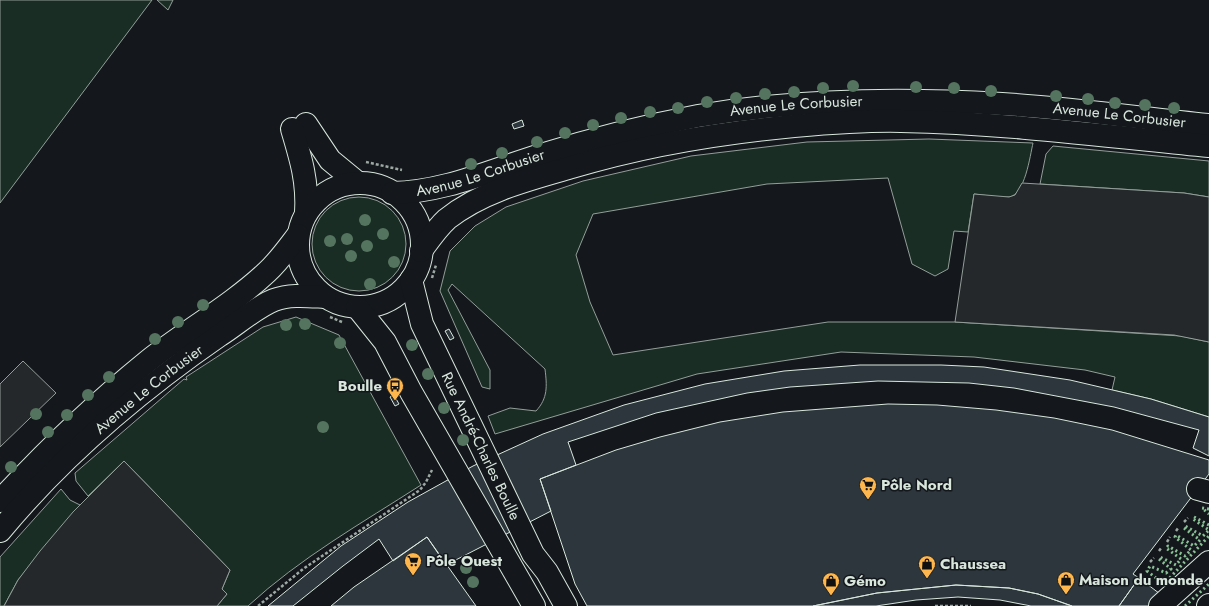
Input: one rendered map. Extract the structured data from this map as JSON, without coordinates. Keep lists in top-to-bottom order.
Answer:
{
  "streets": {
    "street": ["Avenue Le Corbusier", "Rue André-Charles Boulle"]
  },
  "crossings": [
    ["Avenue Le Corbusier", "Rue André-Charles Boulle"]
  ],
  "places": {
    "bus stop": ["Boulle"],
    "supermarket": ["Pôle Nord", "Pôle Ouest"],
    "shop": ["Chaussea", "Maison du monde", "Gémo"]
  }
}
